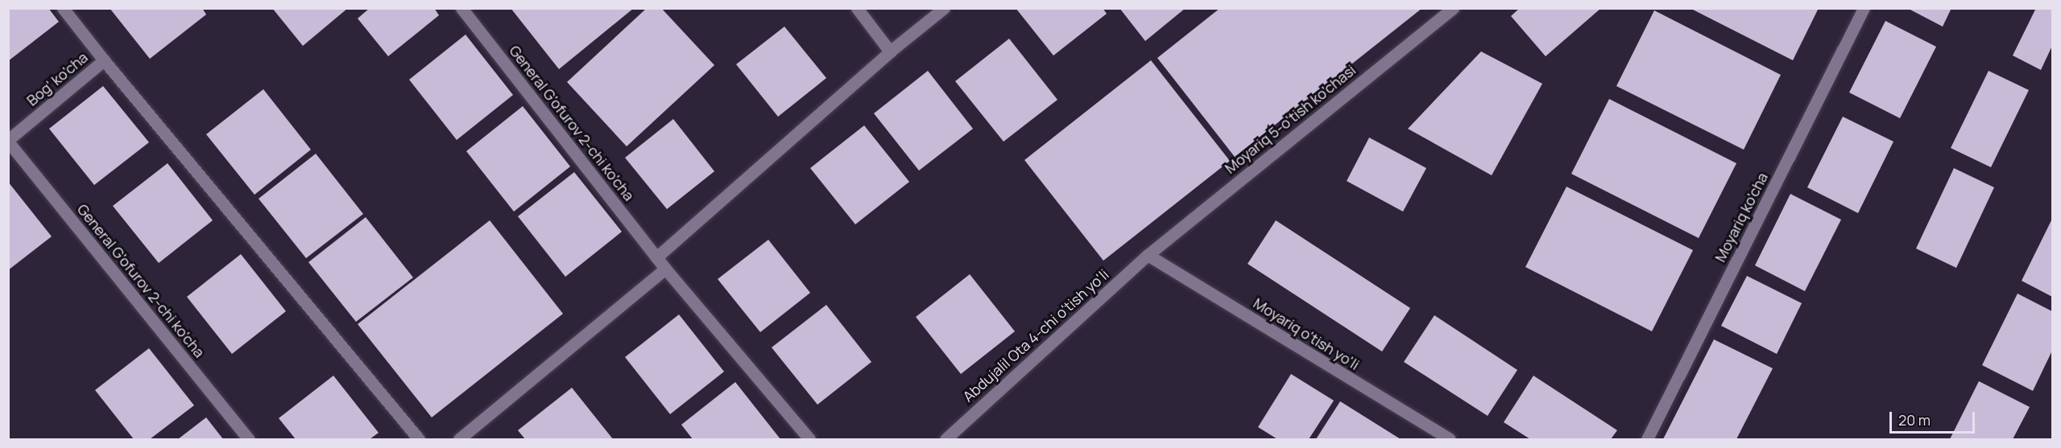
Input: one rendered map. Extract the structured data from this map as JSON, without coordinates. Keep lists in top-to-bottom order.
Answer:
{
  "streets": {
    "street": [
      "Bog' ko'cha",
      "Moyariq 5-o'tish ko'chasi",
      "General G'ofurov 2-chi ko'cha",
      "Moyariq ko'cha",
      "Moyariq o'tish yo'li",
      "Abdujalil Ota 4-chi o'tish yo'li"
    ]
  },
  "crossings": [
    ["Bog' ko'cha", "General G'ofurov 2-chi ko'cha"],
    ["Moyariq 5-o'tish ko'chasi", "Moyariq o'tish yo'li"],
    ["Moyariq 5-o'tish ko'chasi", "Abdujalil Ota 4-chi o'tish yo'li"],
    ["Moyariq o'tish yo'li", "Abdujalil Ota 4-chi o'tish yo'li"]
  ],
  "scale_bar": "20 m"
}
